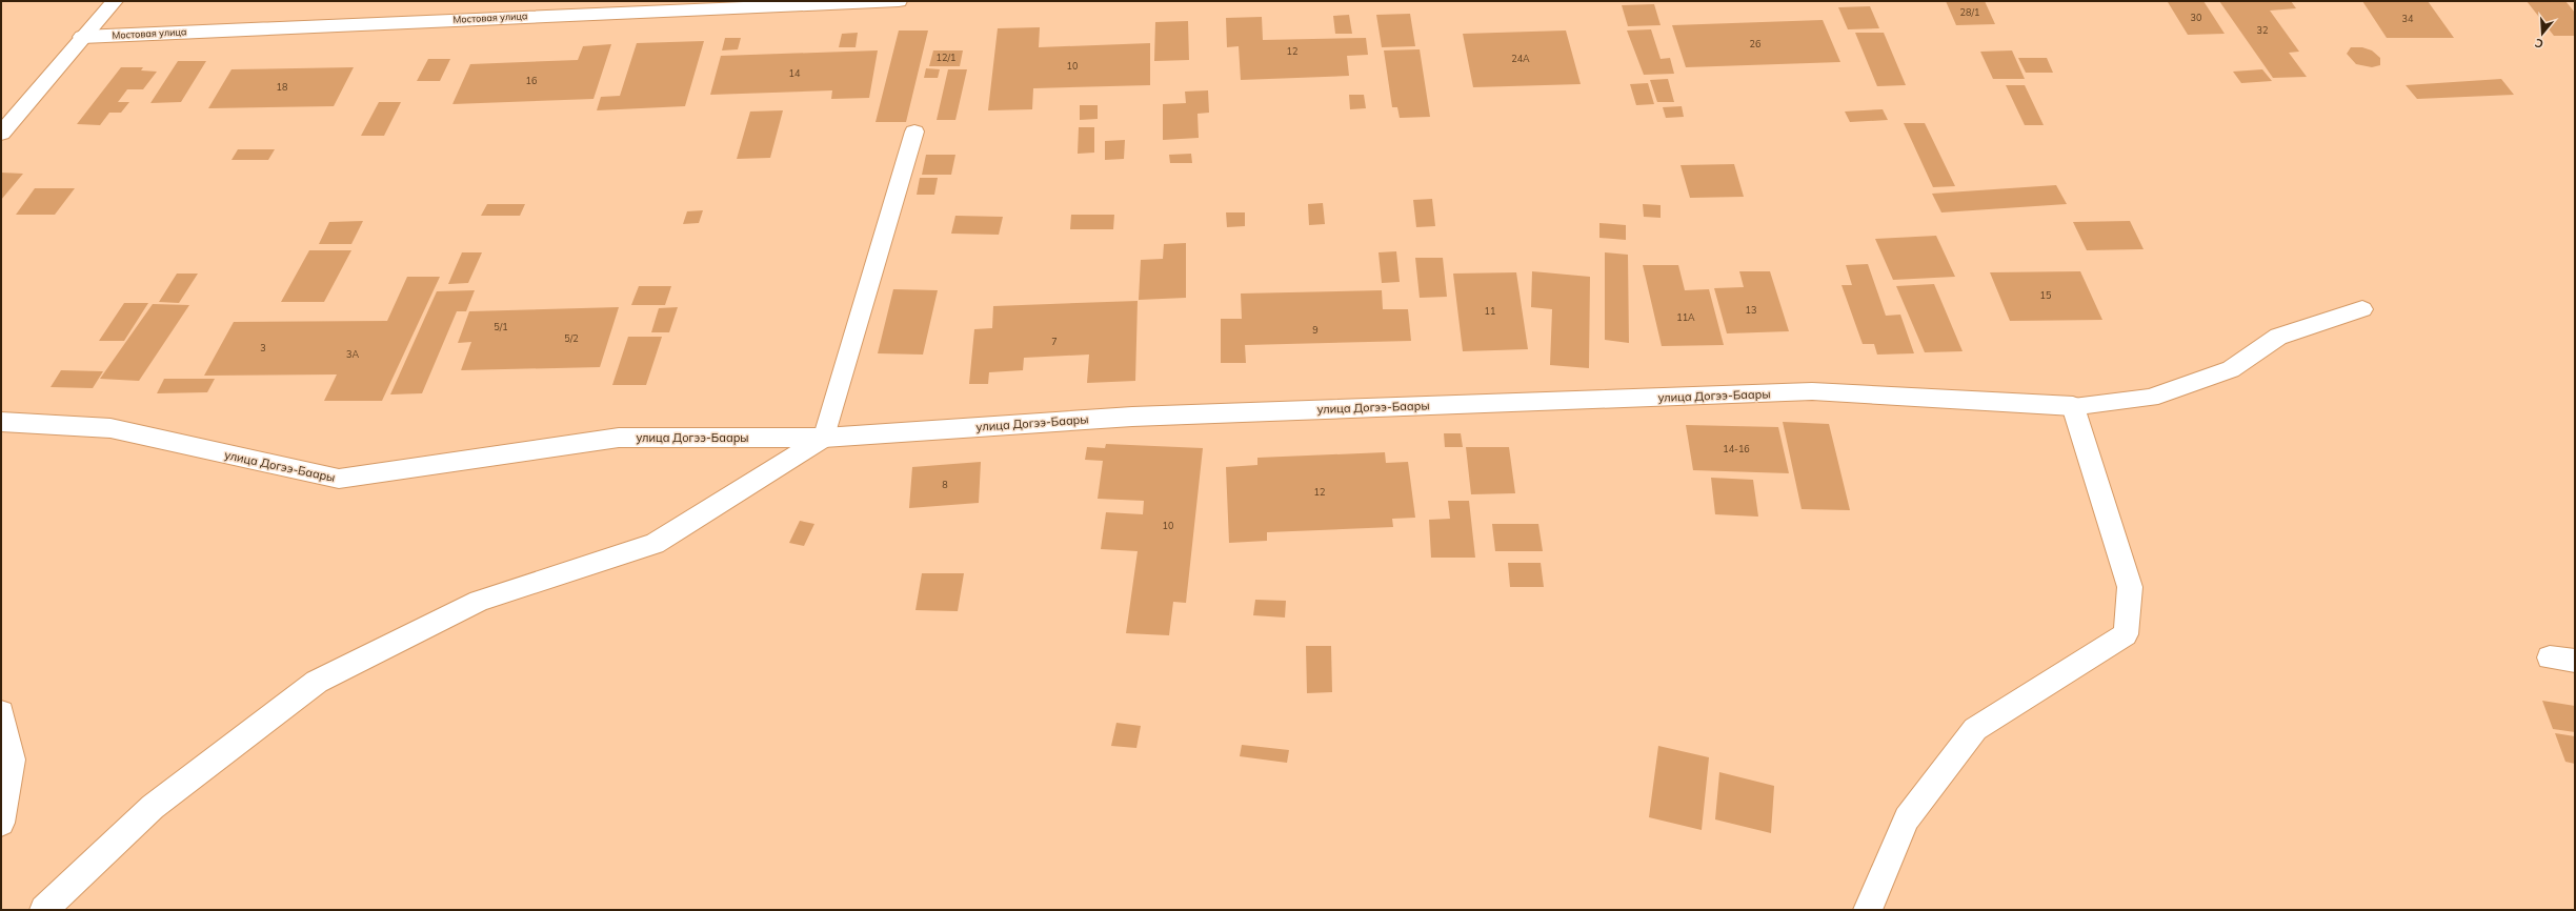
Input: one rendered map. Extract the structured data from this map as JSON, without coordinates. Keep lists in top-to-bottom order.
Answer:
{
  "streets": {
    "street": ["Мостовая улица", "улица Догээ-Баары"]
  },
  "house_numbers": [
    "28/1",
    "30",
    "34",
    "32",
    "26",
    "12",
    "12/1",
    "24А",
    "10",
    "14",
    "16",
    "18",
    "15",
    "13",
    "11",
    "11А",
    "5/1",
    "9",
    "5/2",
    "7",
    "3",
    "3А",
    "14-16",
    "8",
    "12",
    "10"
  ],
  "north": "bottom"
}
